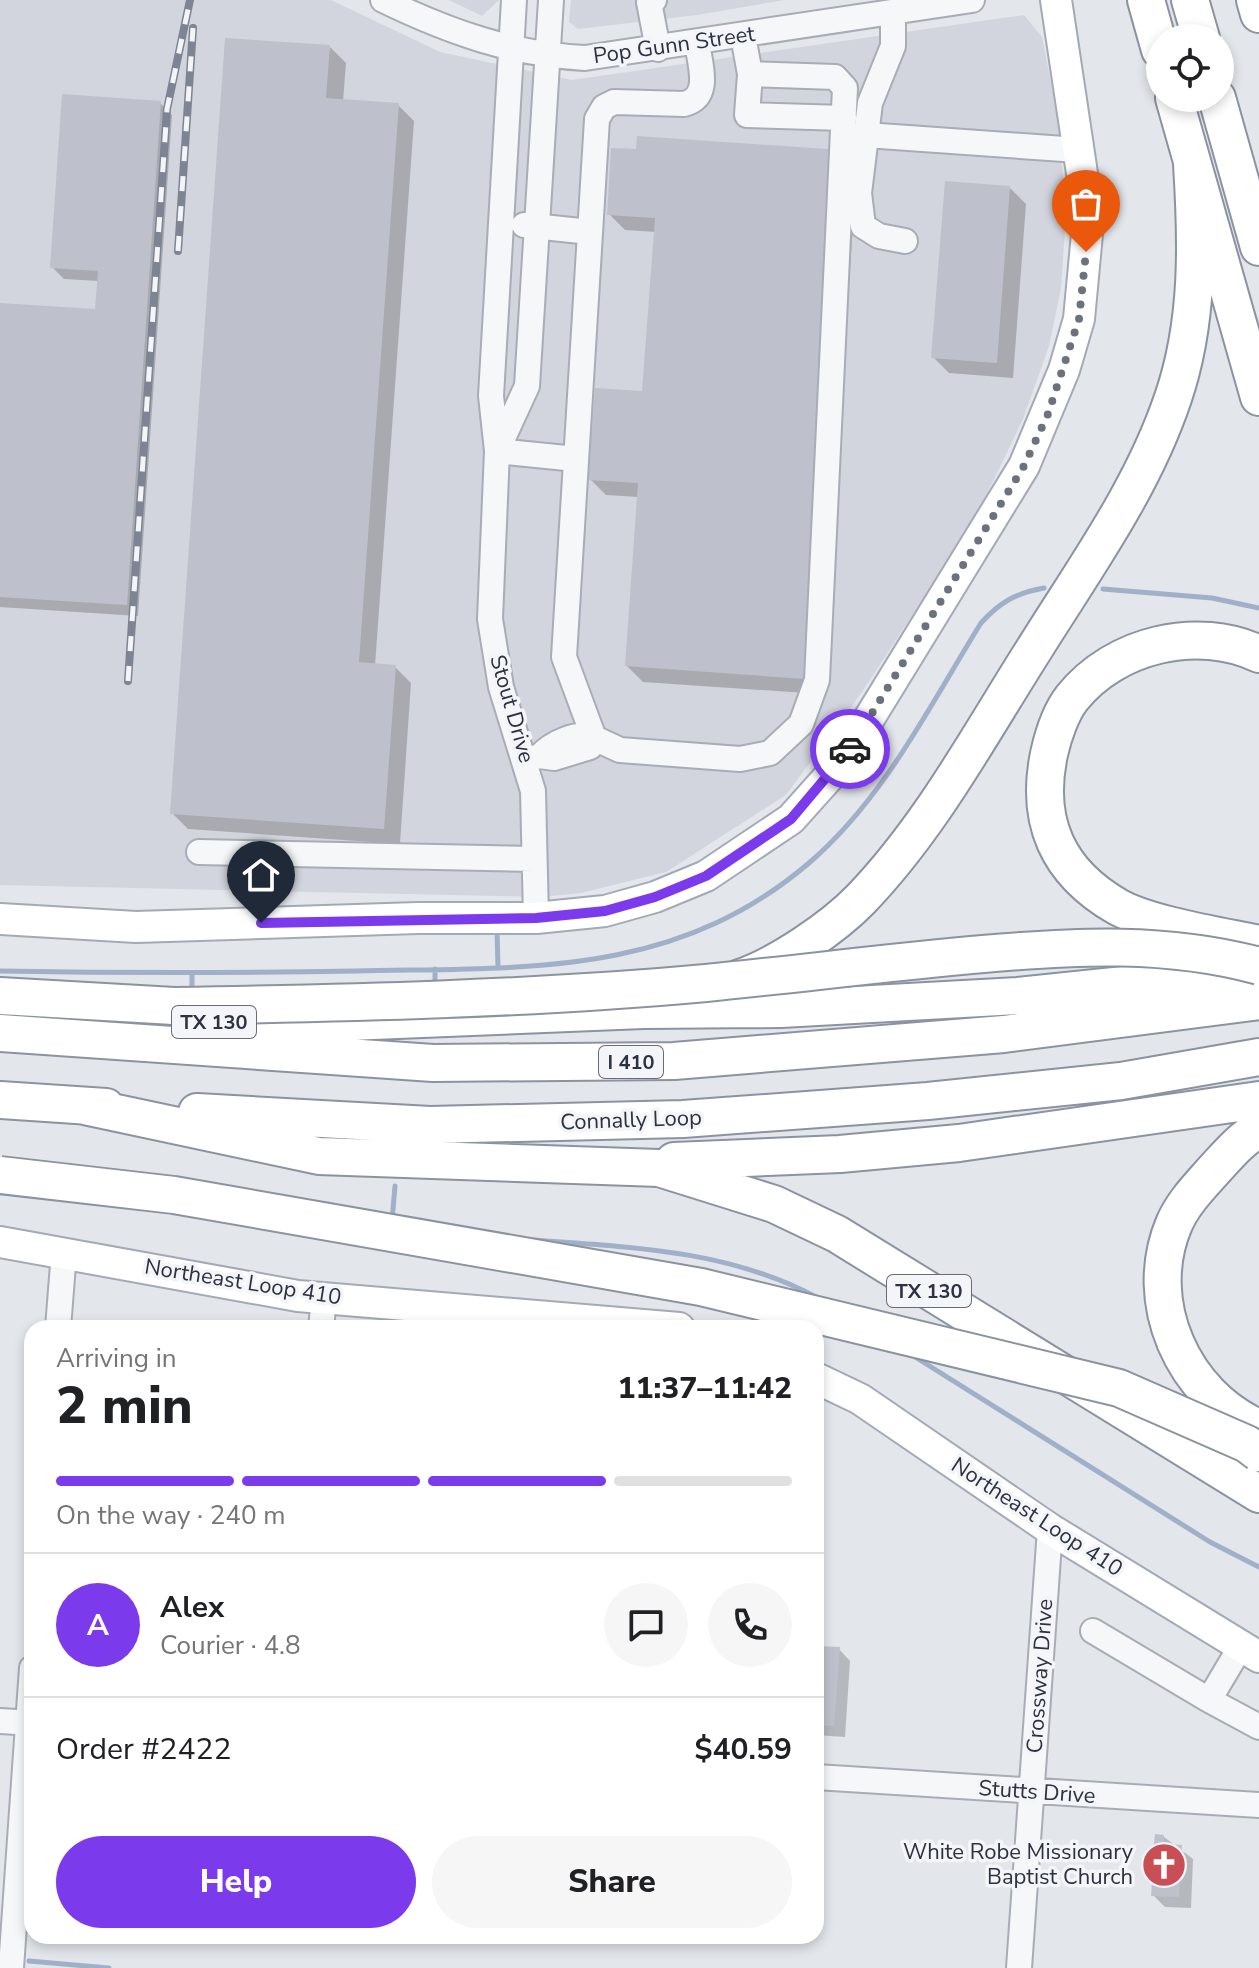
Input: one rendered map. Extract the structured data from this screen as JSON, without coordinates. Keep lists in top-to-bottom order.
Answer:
{
  "streets": {
    "highway": ["TX 130", "I 410", "Connally Loop"],
    "main road": ["Northeast Loop 410"],
    "street": [
      "Pop Gunn Street",
      "Stout Drive",
      "Crossway Drive",
      "Stutts Drive"
    ]
  },
  "crossings": [
    ["Pop Gunn Street", "Stout Drive"],
    ["TX 130", "Connally Loop"],
    ["Northeast Loop 410", "Crossway Drive"],
    ["Crossway Drive", "Stutts Drive"]
  ],
  "places": {
    "church": ["White Robe Missionary Baptist Church"]
  },
  "page": {
    "heading": ["2 min", "Arriving in", "11:37–11:42"],
    "panel": [
      "Alex",
      "Courier · 4.8",
      "Order #2422",
      "$40.59"
    ],
    "bar": "On the way · 240 m",
    "round": "A",
    "buttons": ["Help", "Share"]
  }
}
